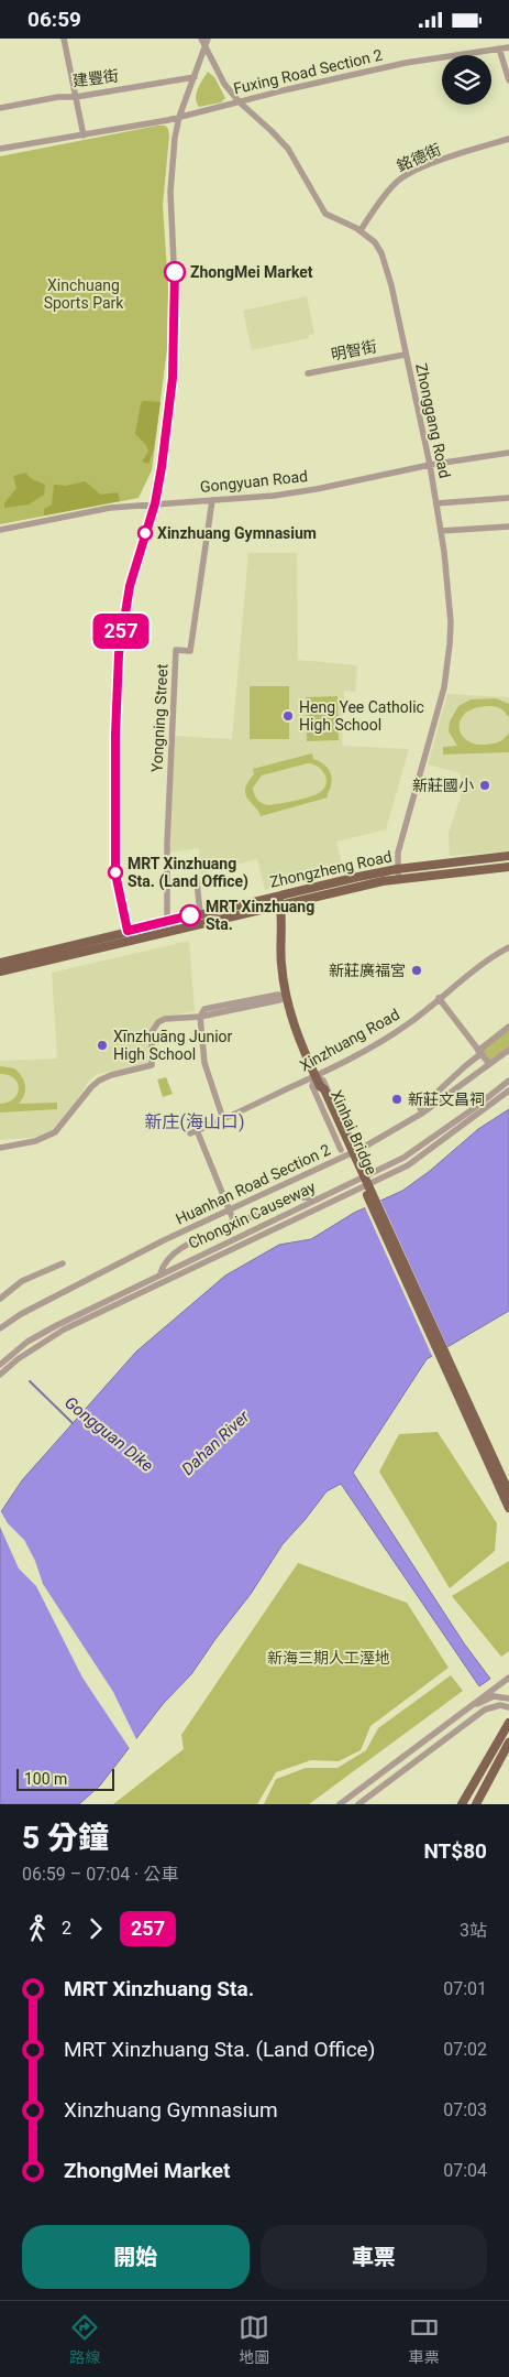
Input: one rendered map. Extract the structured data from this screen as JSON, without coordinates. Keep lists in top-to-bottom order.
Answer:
{
  "streets": {
    "main road": ["Zhongzheng Road", "Xinhai Bridge"],
    "street": [
      "Fuxing Road Section 2",
      "建豐街",
      "銘德街",
      "明智街",
      "Zhonggang Road",
      "Gongyuan Road",
      "Yongning Street",
      "Xinzhuang Road",
      "Huanhan Road Section 2",
      "Chongxin Causeway"
    ]
  },
  "crossings": [
    ["Fuxing Road Section 2", "Zhonggang Road"],
    ["銘德街", "Zhonggang Road"],
    ["明智街", "Zhonggang Road"],
    ["Zhonggang Road", "Gongyuan Road"],
    ["Zhonggang Road", "Zhongzheng Road"],
    ["Gongyuan Road", "Yongning Street"],
    ["Yongning Street", "Zhongzheng Road"],
    ["Xinzhuang Road", "Huanhan Road Section 2"]
  ],
  "districts": ["新庄(海山口)"],
  "water": ["Gongguan Dike", "Dahan River"],
  "parks": ["Xinchuang Sports Park", "新海三期人工溼地"],
  "places": [
    "ZhongMei Market",
    "Xinzhuang Gymnasium",
    "Heng Yee Catholic High School",
    "新莊國小",
    "MRT Xinzhuang Sta. (Land Office)",
    "MRT Xinzhuang Sta.",
    "新莊廣福宮",
    "Xīnzhuāng Junior High School",
    "新莊文昌祠"
  ],
  "lines": ["bus line 257"],
  "scale_bar": "100 m",
  "page": {
    "status": "06:59",
    "on_map": "257",
    "scale": "100 m",
    "heading": ["5 分鐘", "06:59 – 07:04 · 公車", "NT$80"],
    "legs": ["2", "257", "3站"],
    "list": [
      {
        "name": "MRT Xinzhuang Sta.",
        "value": "07:01"
      },
      {
        "name": "MRT Xinzhuang Sta. (Land Office)",
        "value": "07:02"
      },
      {
        "name": "Xinzhuang Gymnasium",
        "value": "07:03"
      },
      {
        "name": "ZhongMei Market",
        "value": "07:04"
      }
    ],
    "buttons": ["開始", "車票"],
    "tabs": ["路線", "地圖", "車票"]
  }
}
